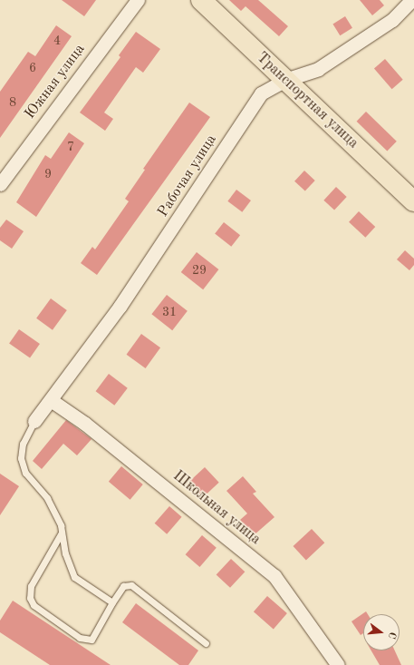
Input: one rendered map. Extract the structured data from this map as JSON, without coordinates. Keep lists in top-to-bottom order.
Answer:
{
  "streets": {
    "main road": ["Транспортная улица"],
    "street": ["Южная улица", "Рабочая улица", "Школьная улица"]
  },
  "crossings": [
    ["Транспортная улица", "Рабочая улица"],
    ["Рабочая улица", "Школьная улица"]
  ],
  "house_numbers": [
    "4",
    "6",
    "8",
    "7",
    "9",
    "29",
    "31"
  ],
  "north": "right"
}
